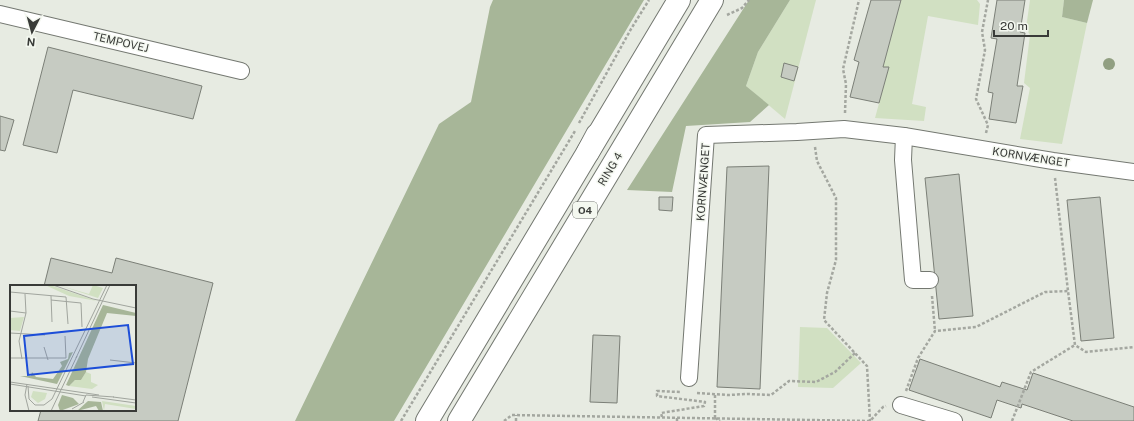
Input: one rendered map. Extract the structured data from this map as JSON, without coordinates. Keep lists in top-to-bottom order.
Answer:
{
  "streets": {
    "main road": ["RING 4", "O4"],
    "street": ["TEMPOVEJ", "KORNVÆNGET"]
  },
  "scale_bar": "20 m",
  "north": "bottom"
}
